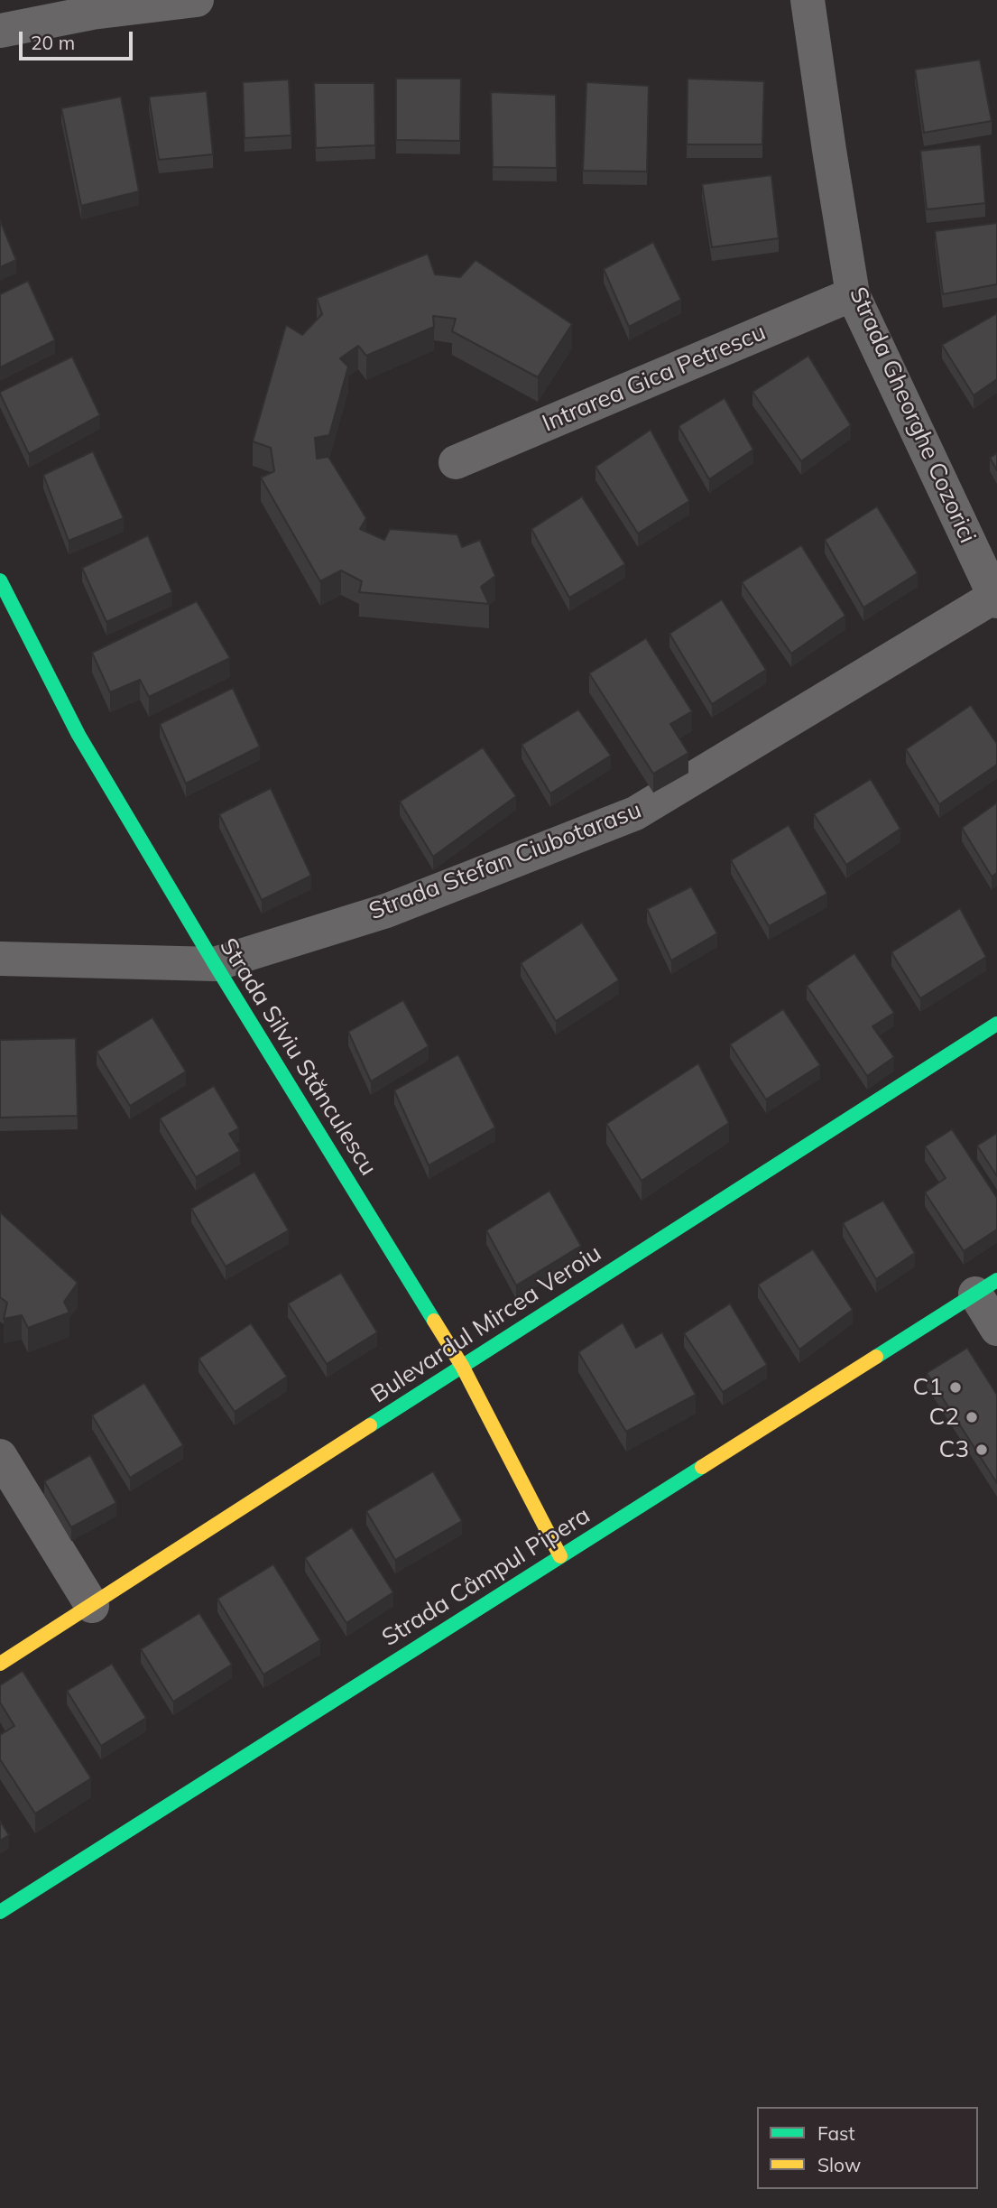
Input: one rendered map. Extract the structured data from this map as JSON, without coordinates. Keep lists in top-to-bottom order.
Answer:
{
  "streets": {
    "street": [
      "Intrarea Gica Petrescu",
      "Strada Gheorghe Cozorici",
      "Strada Stefan Ciubotarasu",
      "Strada Silviu Stănculescu",
      "Bulevardul Mircea Veroiu",
      "Strada Câmpul Pipera"
    ]
  },
  "crossings": [
    ["Intrarea Gica Petrescu", "Strada Gheorghe Cozorici"],
    ["Strada Gheorghe Cozorici", "Strada Stefan Ciubotarasu"],
    ["Strada Stefan Ciubotarasu", "Strada Silviu Stănculescu"],
    ["Strada Silviu Stănculescu", "Bulevardul Mircea Veroiu"],
    ["Strada Silviu Stănculescu", "Strada Câmpul Pipera"]
  ],
  "places": ["C1", "C2", "C3"],
  "legend": ["Fast", "Slow"],
  "scale_bar": "20 m"
}
